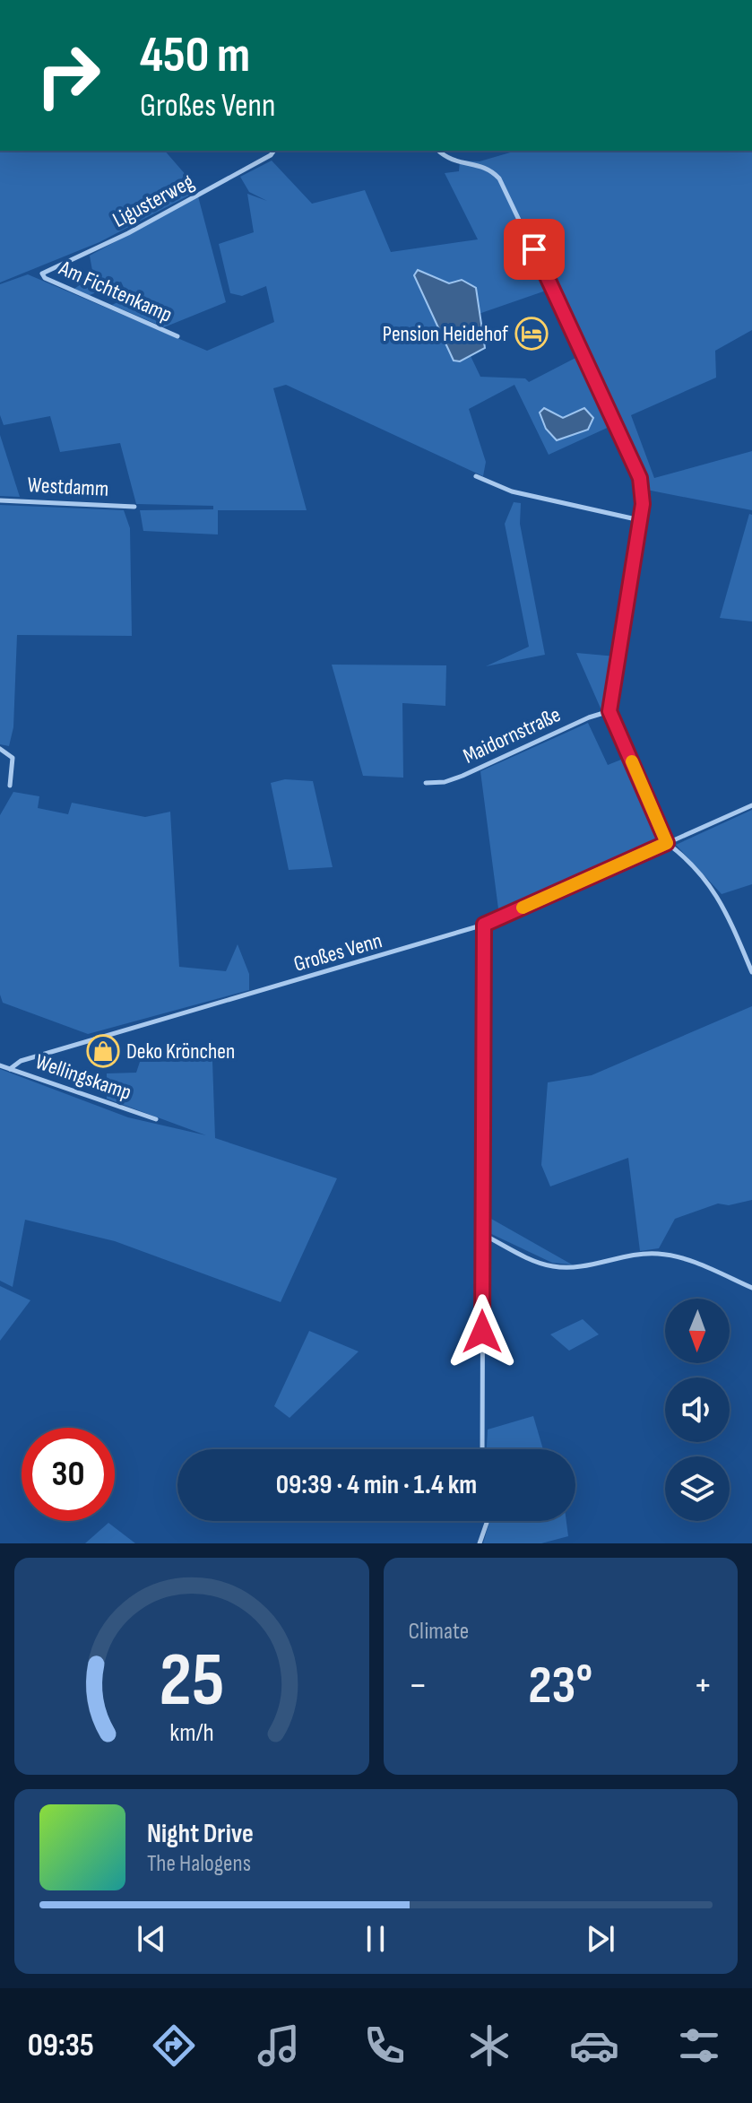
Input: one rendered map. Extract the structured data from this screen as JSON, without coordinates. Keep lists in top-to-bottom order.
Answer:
{
  "streets": {
    "street": [
      "Ligusterweg",
      "Am Fichtenkamp",
      "Westdamm",
      "Maidornstraße",
      "Großes Venn",
      "Wellingskamp"
    ]
  },
  "crossings": [
    ["Ligusterweg", "Am Fichtenkamp"],
    ["Großes Venn", "Wellingskamp"]
  ],
  "places": {
    "hotel": ["Pension Heidehof"],
    "shop": ["Deko Krönchen"]
  },
  "north": "bottom",
  "page": {
    "turn": ["450 m", "Großes Venn"],
    "limit": "30",
    "trip": "09:39 · 4 min · 1.4 km",
    "tile": "Climate",
    "heat": ["−", "23°", "+"],
    "song": ["Night Drive", "The Halogens"],
    "tabs": "09:35",
    "gauge": ["25", "km/h"]
  }
}
